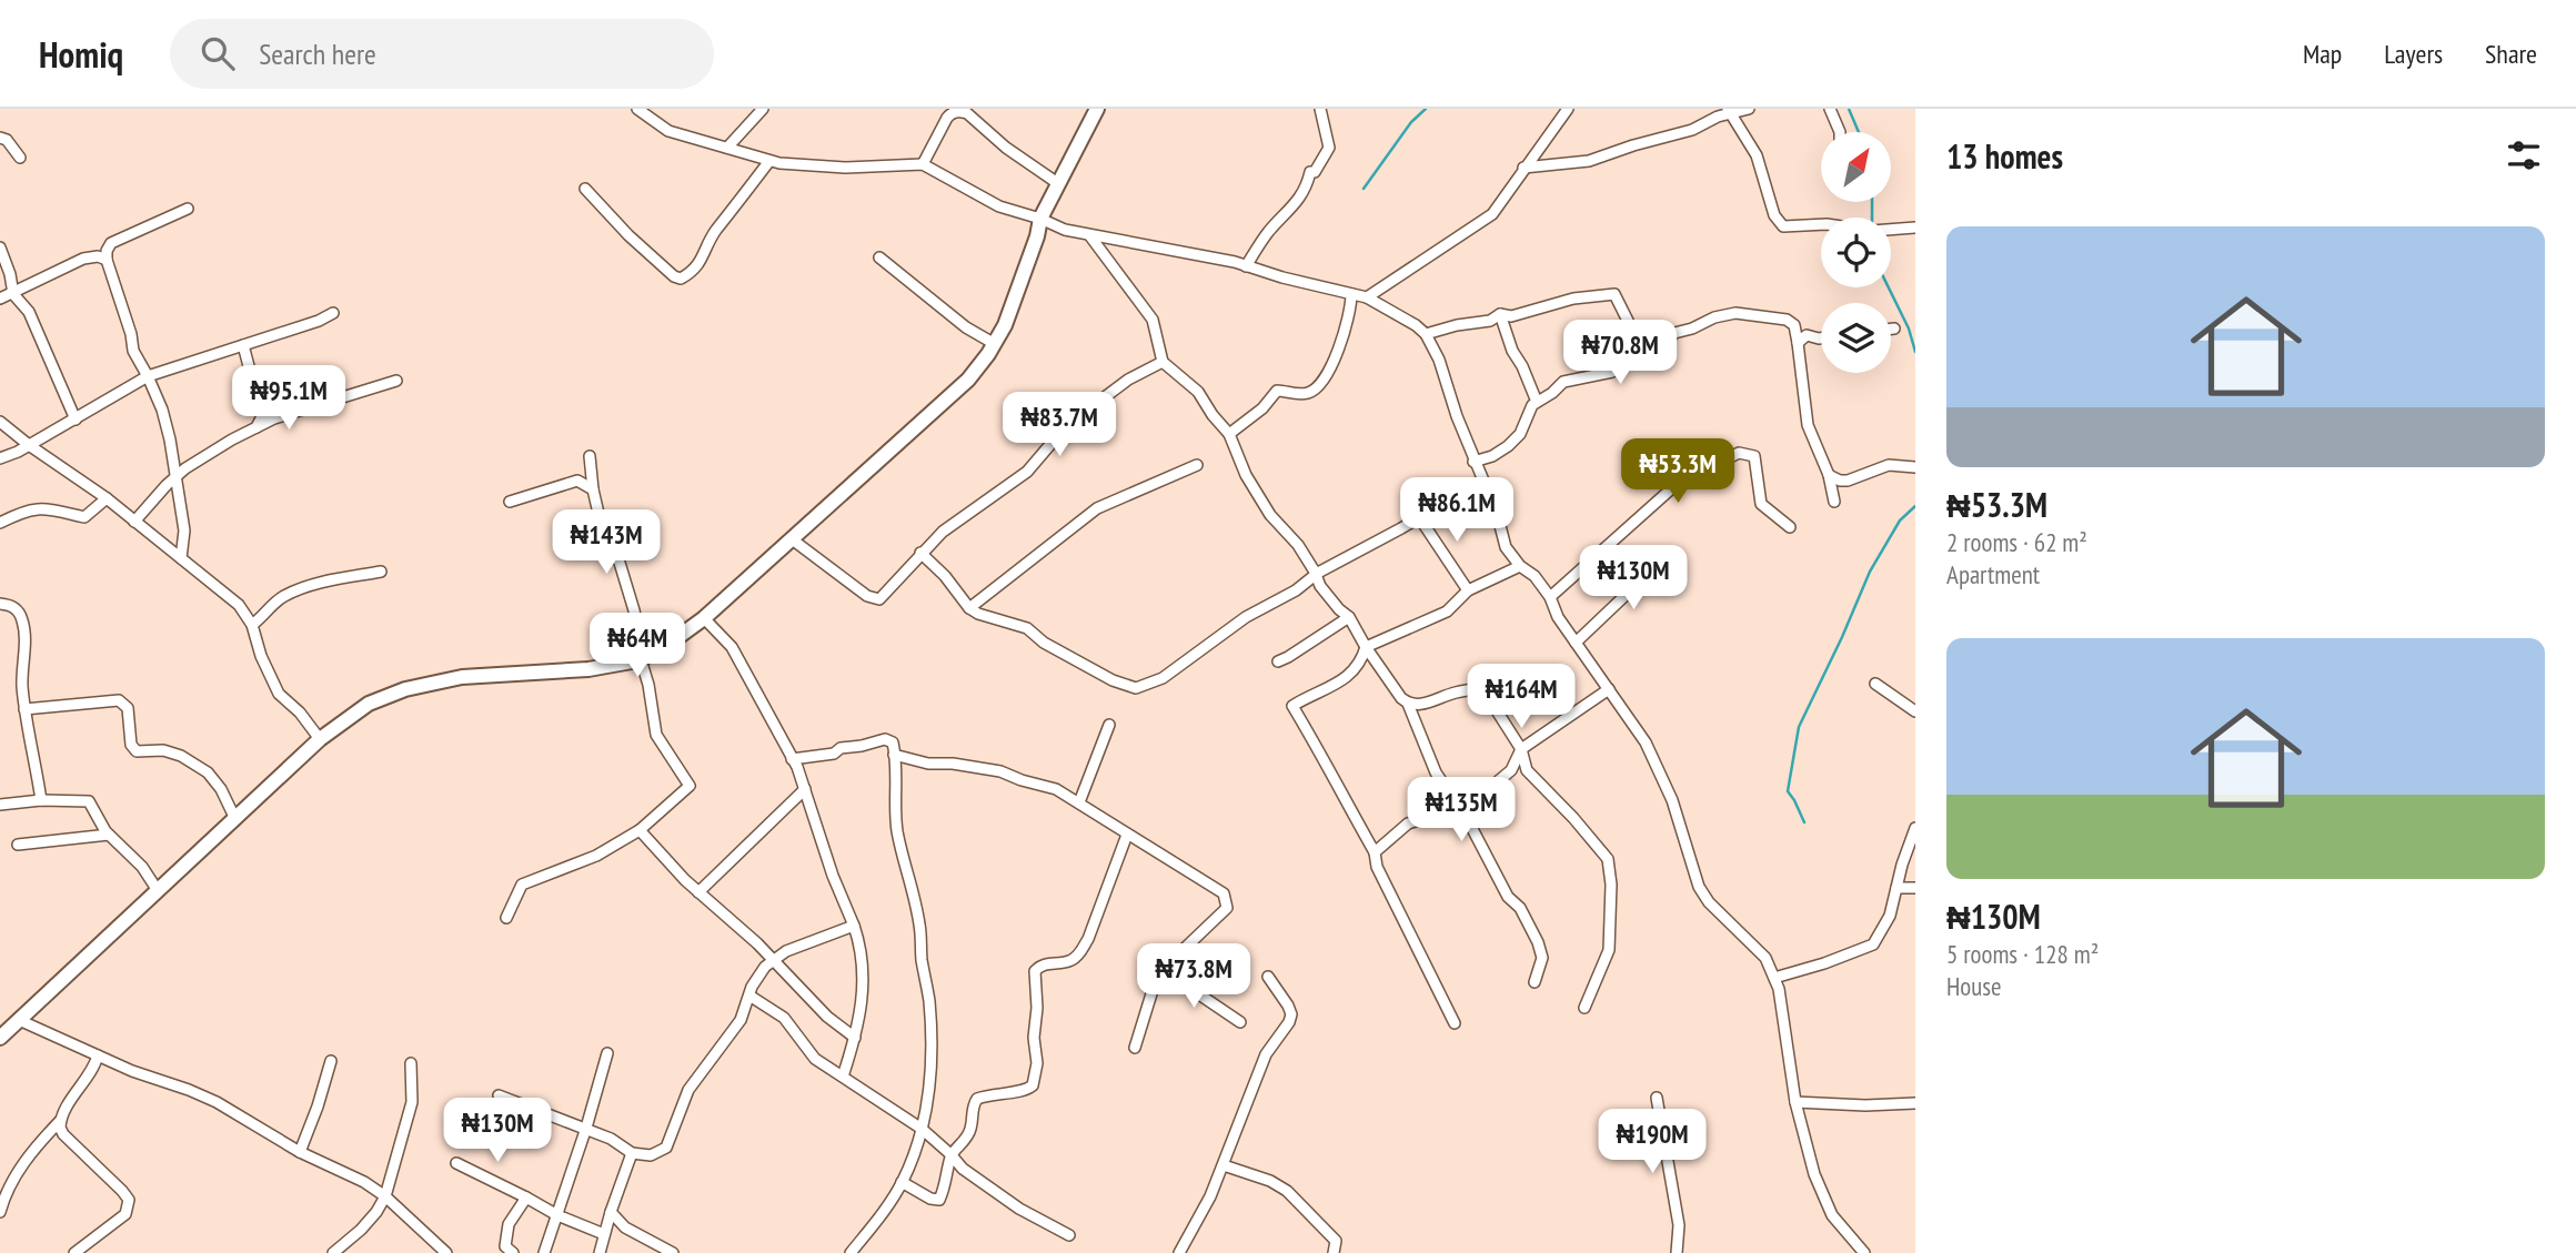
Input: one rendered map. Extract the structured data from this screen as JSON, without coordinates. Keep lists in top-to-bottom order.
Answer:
{
  "north": "top right",
  "page": {
    "header": "Homiq",
    "search": "Search here",
    "nav": ["Map", "Layers", "Share"],
    "heading": "13 homes",
    "list": [
      {
        "name": "₦53.3M",
        "note": "2 rooms · 62 m² · Apartment"
      },
      {
        "name": "₦130M",
        "note": "5 rooms · 128 m² · House"
      }
    ],
    "price": [
      "₦70.8M",
      "₦95.1M",
      "₦83.7M",
      "₦53.3M",
      "₦86.1M",
      "₦143M",
      "₦130M",
      "₦64M",
      "₦164M",
      "₦135M",
      "₦73.8M",
      "₦130M",
      "₦190M"
    ]
  }
}
